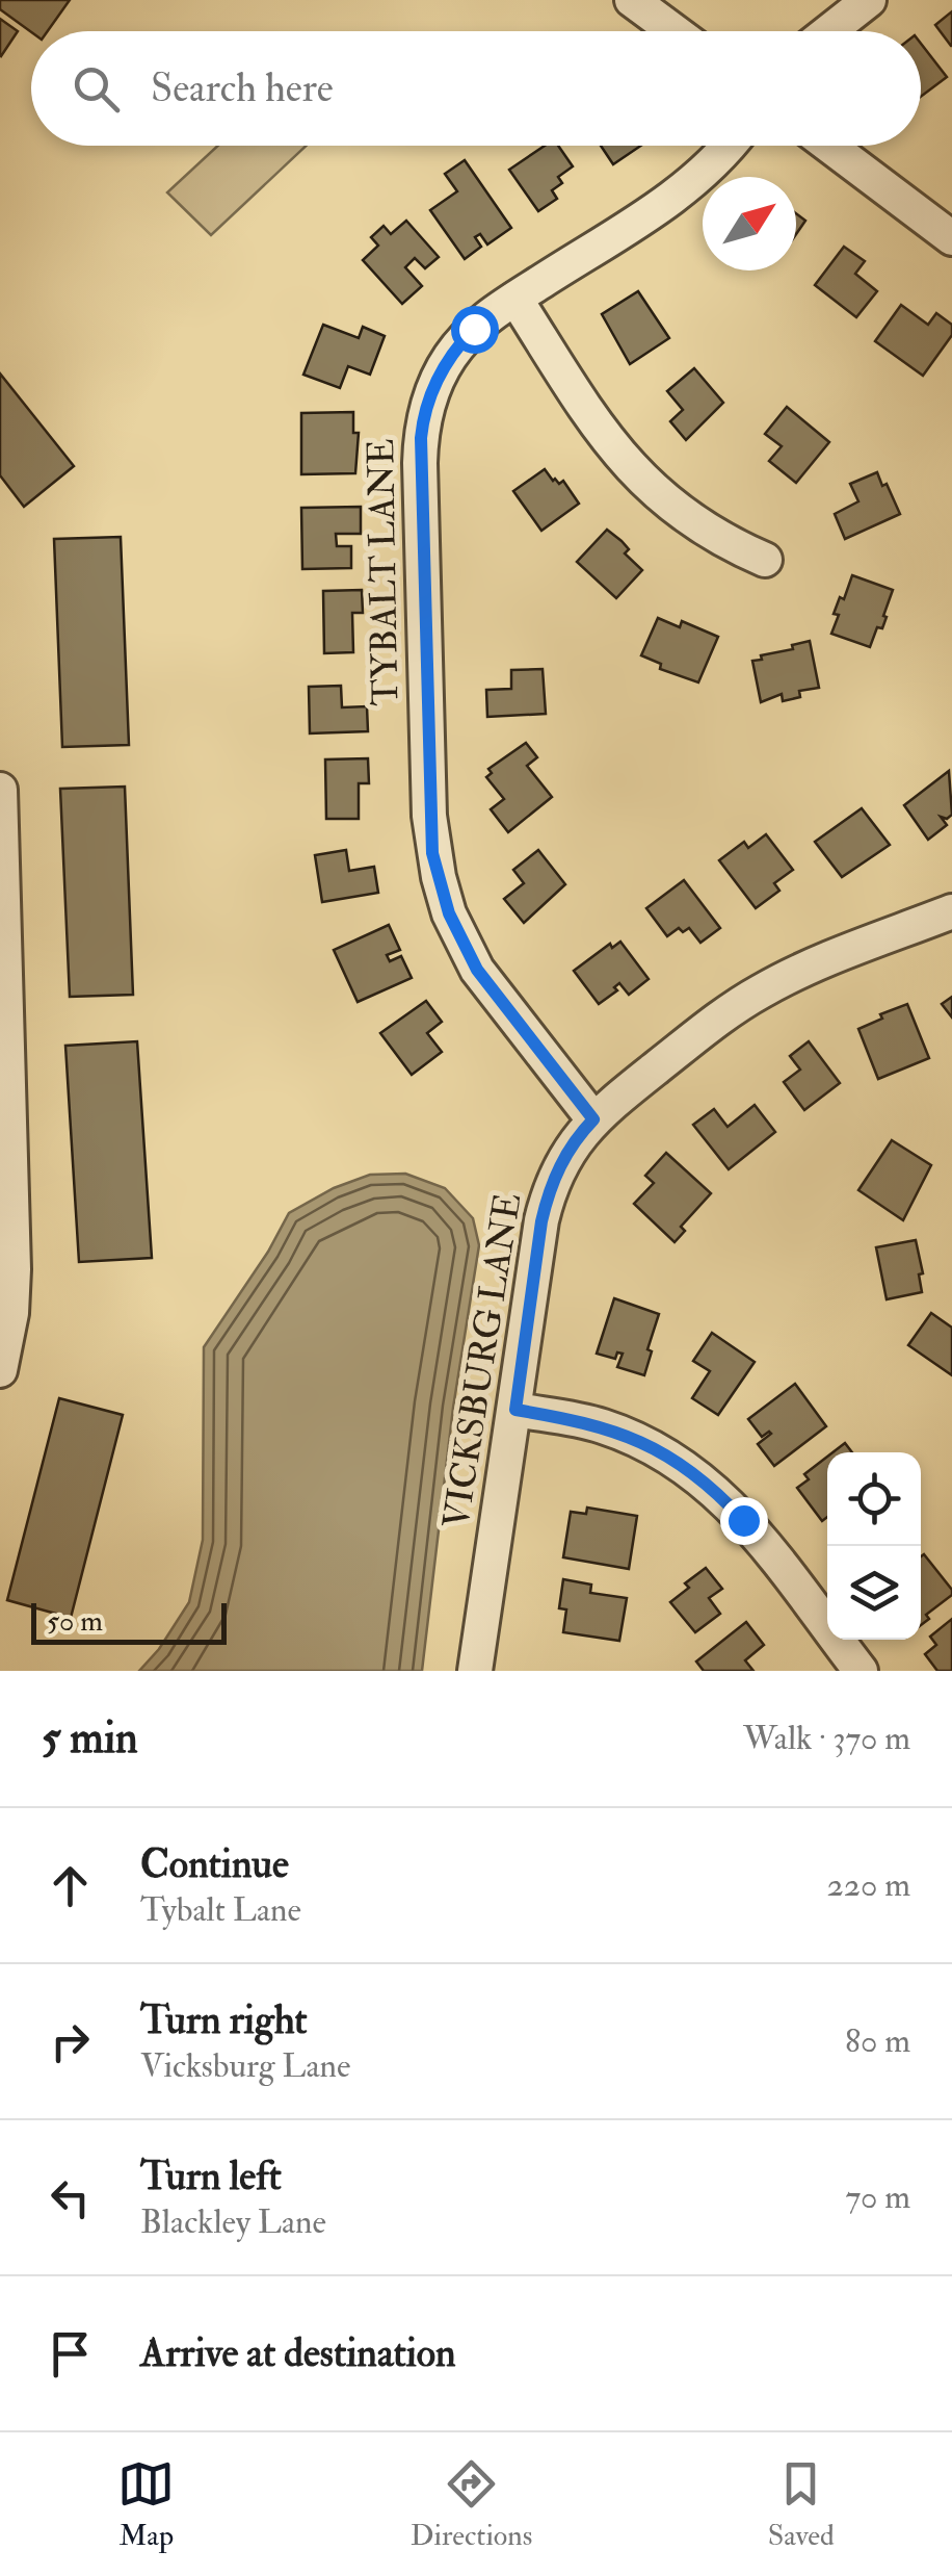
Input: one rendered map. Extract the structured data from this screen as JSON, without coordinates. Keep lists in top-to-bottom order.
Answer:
{
  "streets": {
    "street": ["TYBALT LANE", "VICKSBURG LANE"]
  },
  "crossings": [
    ["TYBALT LANE", "VICKSBURG LANE"]
  ],
  "scale_bar": "50 m",
  "north": "top right",
  "page": {
    "search": "Search here",
    "scale": "50 m",
    "heading": ["5 min", "Walk · 370 m"],
    "list": [
      ["Continue", "Tybalt Lane", "220 m"],
      ["Turn right", "Vicksburg Lane", "80 m"],
      ["Turn left", "Blackley Lane", "70 m"],
      "Arrive at destination"
    ],
    "nav": ["Map", "Directions", "Saved"]
  }
}
